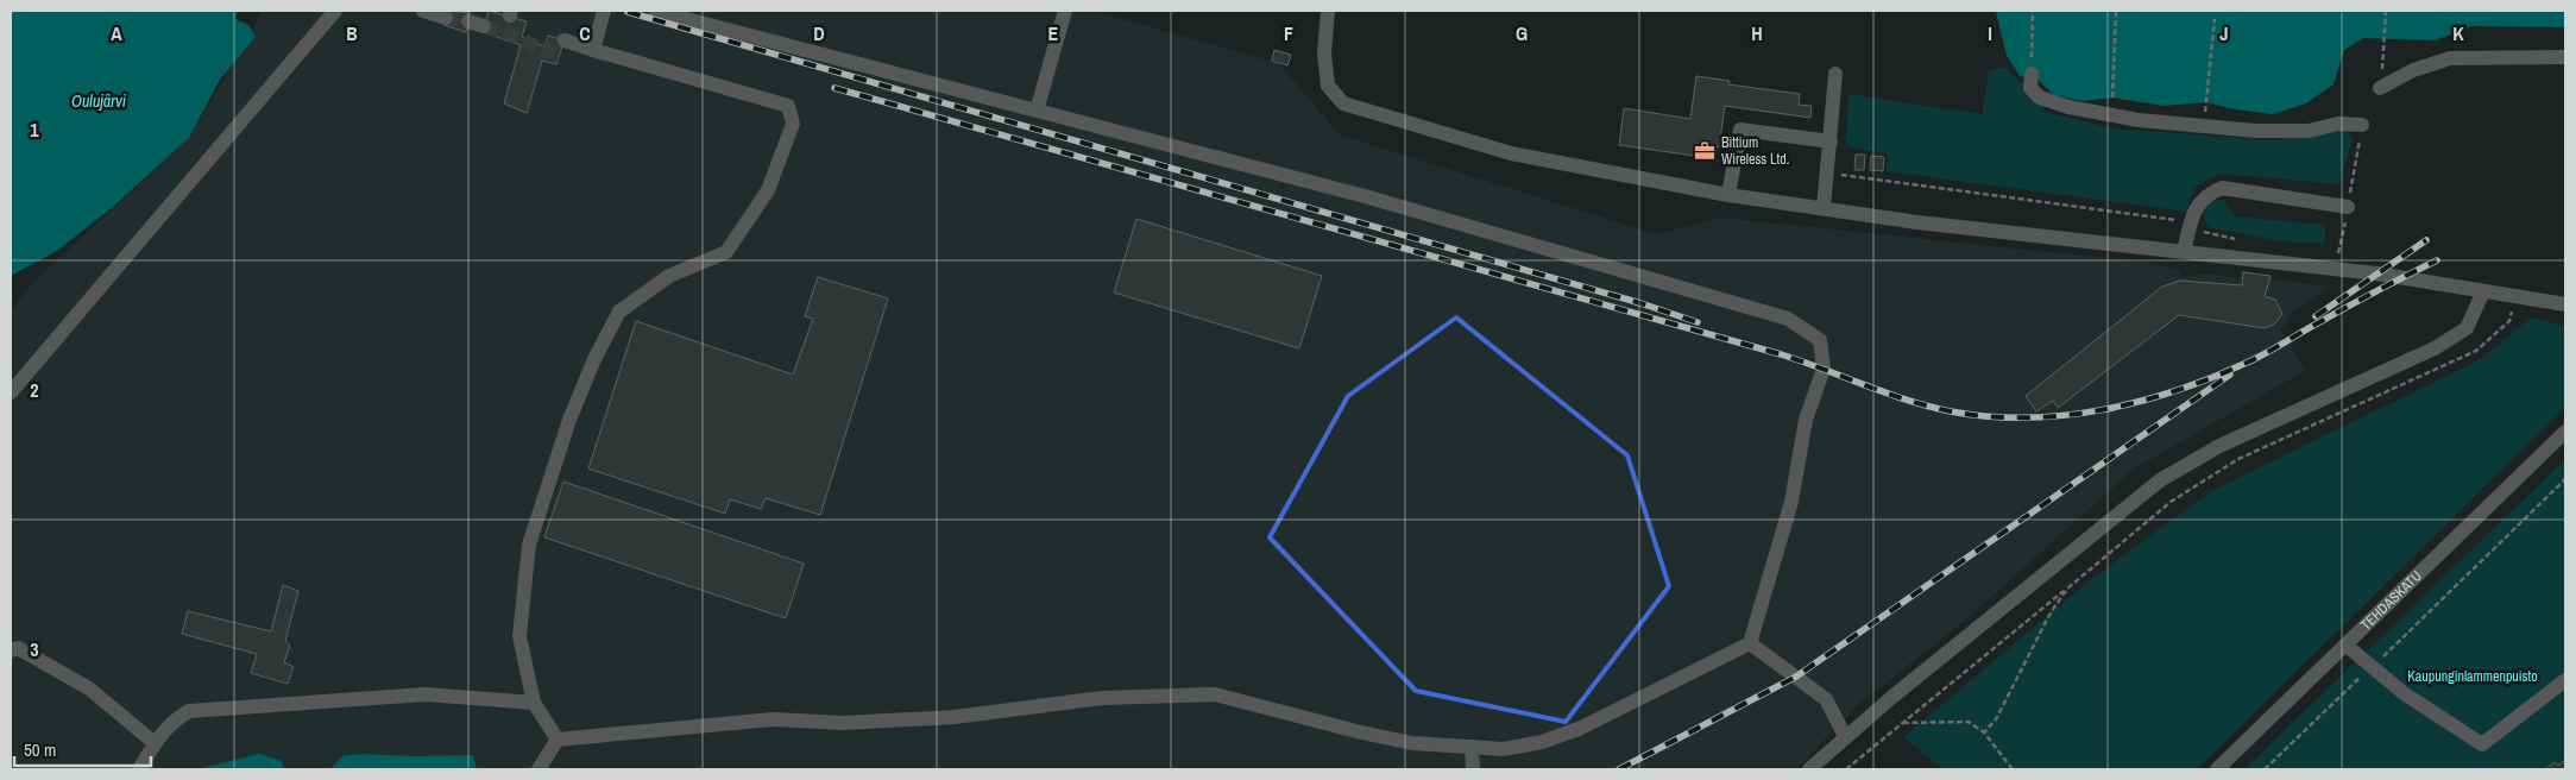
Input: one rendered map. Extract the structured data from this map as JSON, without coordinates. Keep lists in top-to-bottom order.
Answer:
{
  "streets": {
    "street": ["TEHDASKATU"]
  },
  "water": ["Oulujärvi"],
  "parks": ["Kaupunginlammenpuisto"],
  "places": {
    "office": ["Bittium Wireless Ltd."]
  },
  "scale_bar": "50 m",
  "grid": {
    "columns": [
      "A",
      "B",
      "C",
      "D",
      "E",
      "F",
      "G",
      "H",
      "I",
      "J",
      "K"
    ],
    "rows": ["1", "2", "3"]
  }
}
